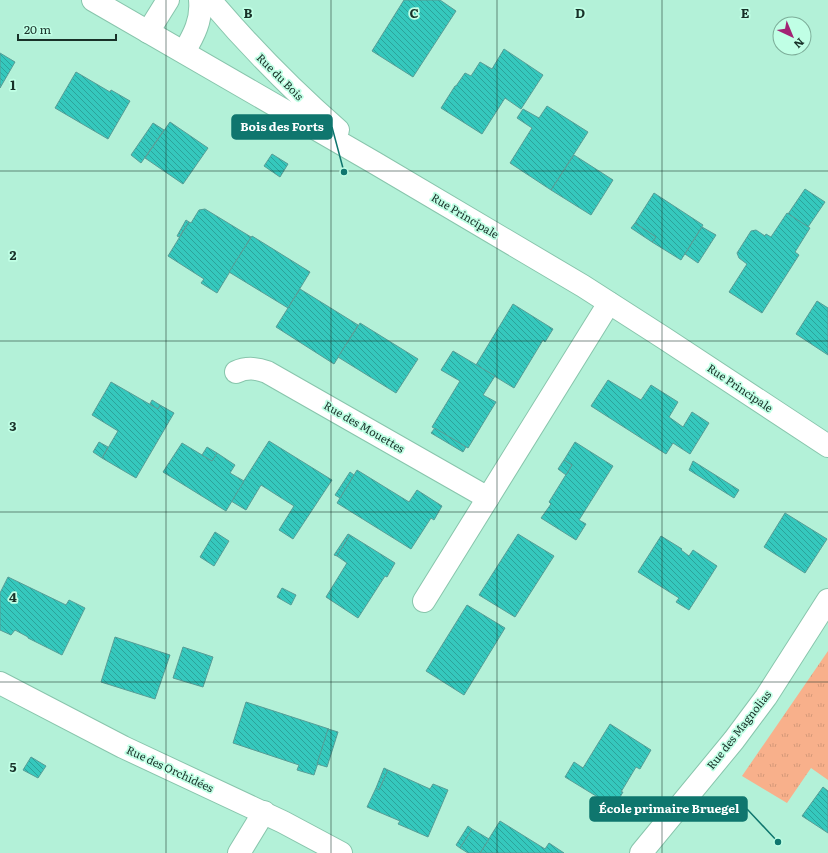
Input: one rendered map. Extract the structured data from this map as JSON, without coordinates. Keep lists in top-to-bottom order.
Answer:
{
  "streets": {
    "street": [
      "Rue du Bois",
      "Rue Principale",
      "Rue des Mouettes",
      "Rue des Magnolias",
      "Rue des Orchidées"
    ]
  },
  "crossings": [
    ["Rue du Bois", "Rue Principale"]
  ],
  "places": ["Bois des Forts", "École primaire Bruegel"],
  "scale_bar": "20 m",
  "north": "bottom right",
  "grid": {
    "columns": [
      "B",
      "C",
      "D",
      "E"
    ],
    "rows": [
      "1",
      "2",
      "3",
      "4",
      "5"
    ]
  }
}
